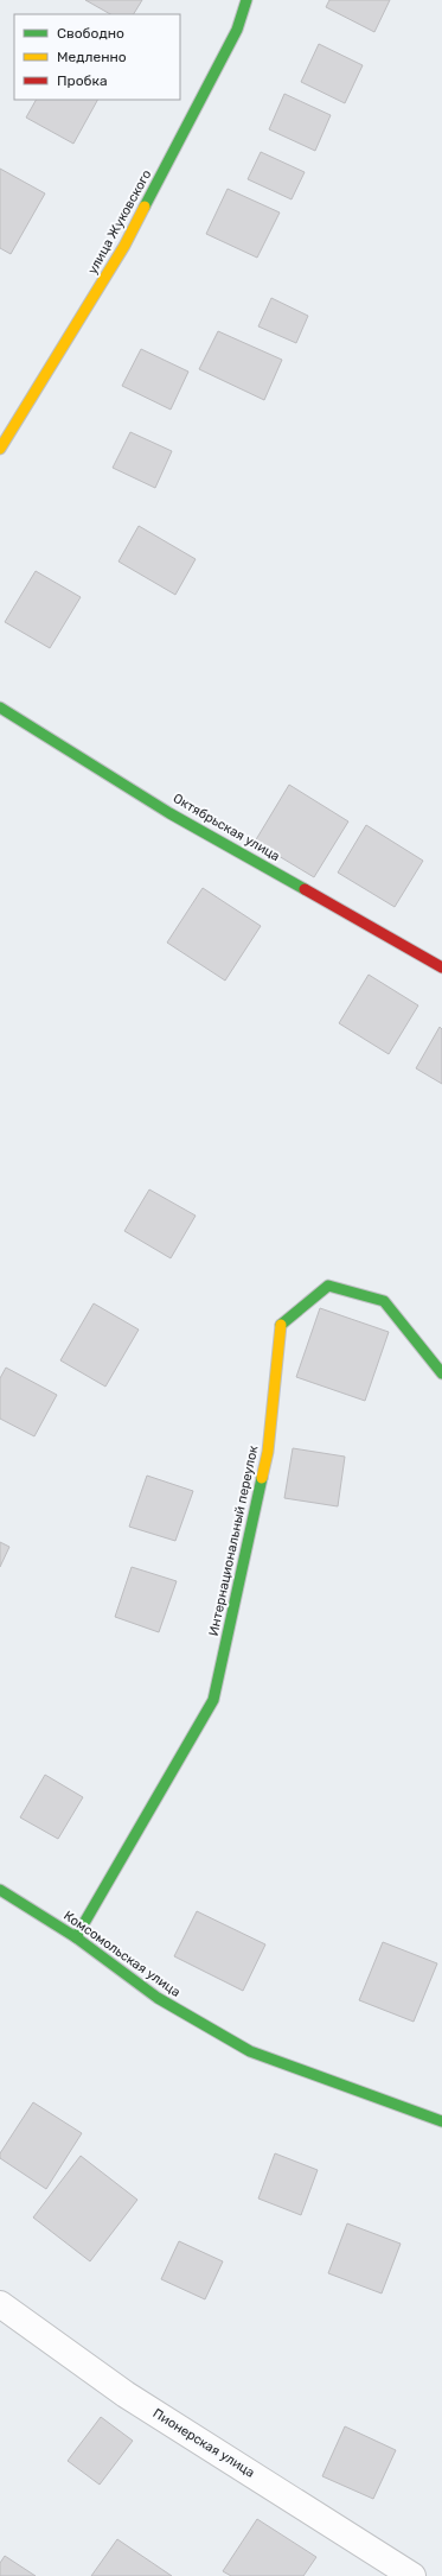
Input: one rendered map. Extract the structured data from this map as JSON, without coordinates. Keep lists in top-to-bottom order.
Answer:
{
  "streets": {
    "street": [
      "улица Жуковского",
      "Октябрьская улица",
      "Интернациональный переулок",
      "Комсомольская улица",
      "Пионерская улица"
    ]
  },
  "crossings": [
    ["Интернациональный переулок", "Комсомольская улица"]
  ],
  "legend": ["Свободно", "Медленно", "Пробка"]
}
